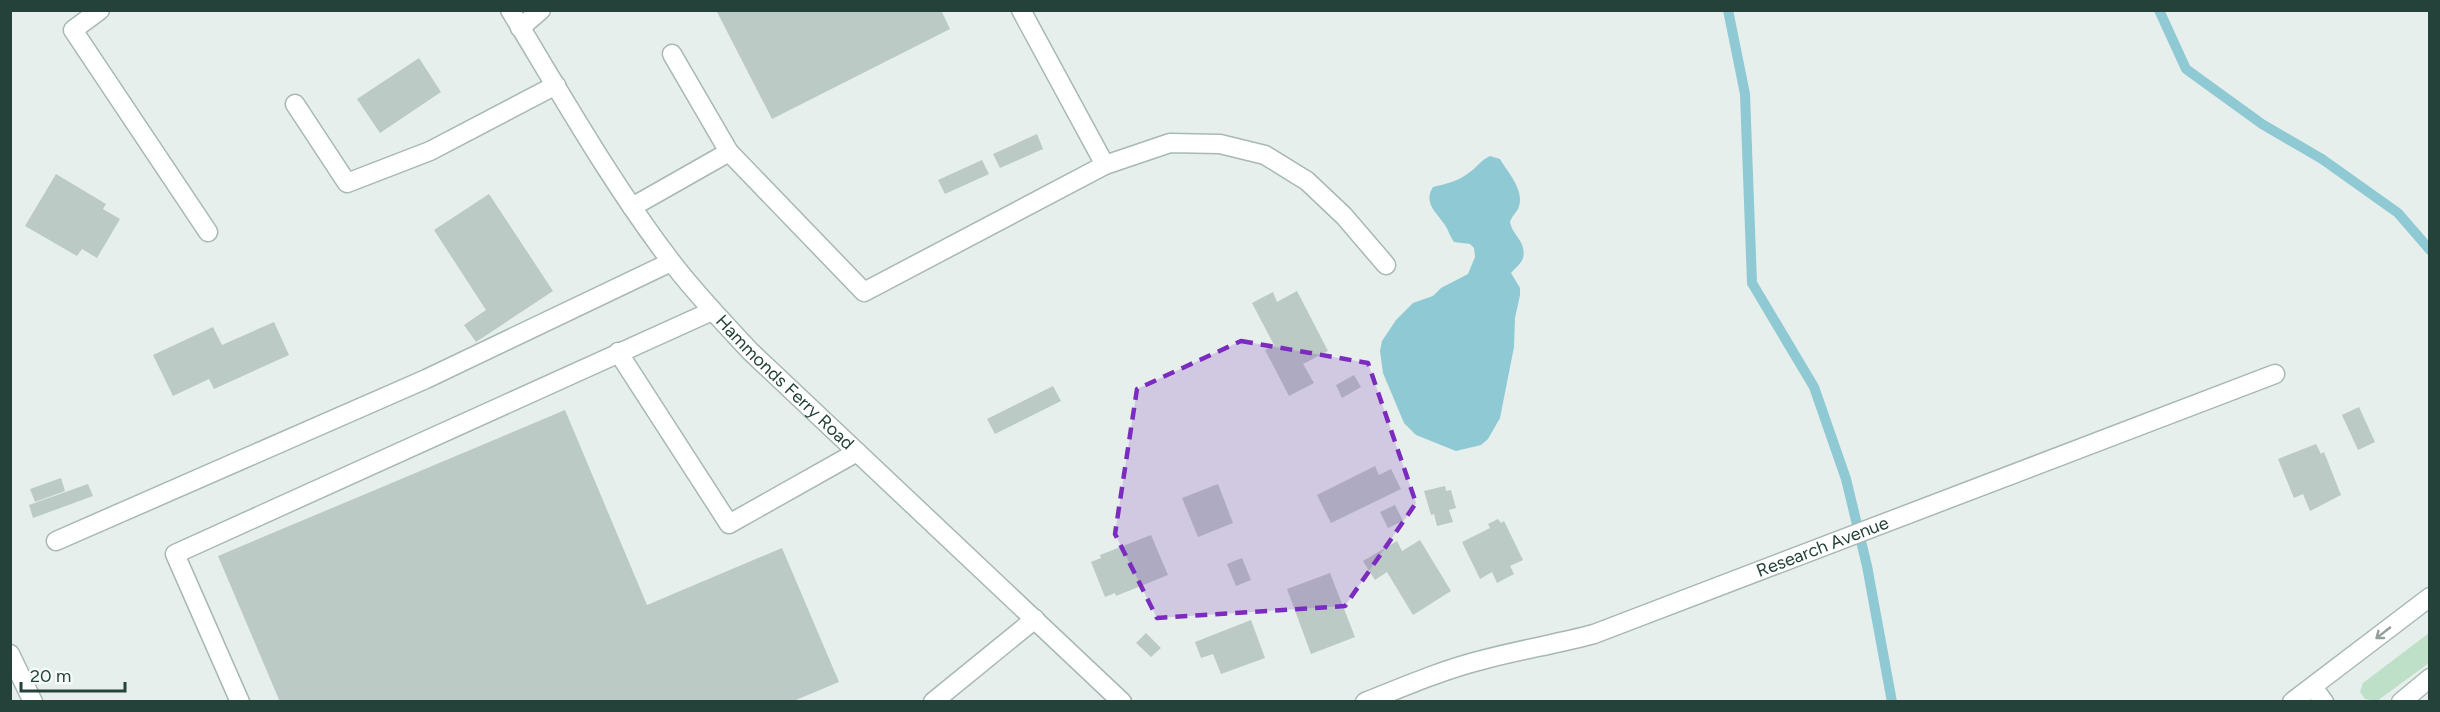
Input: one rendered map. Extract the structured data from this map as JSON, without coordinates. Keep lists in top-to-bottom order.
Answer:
{
  "streets": {
    "street": ["Hammonds Ferry Road", "Research Avenue"]
  },
  "scale_bar": "20 m"
}
